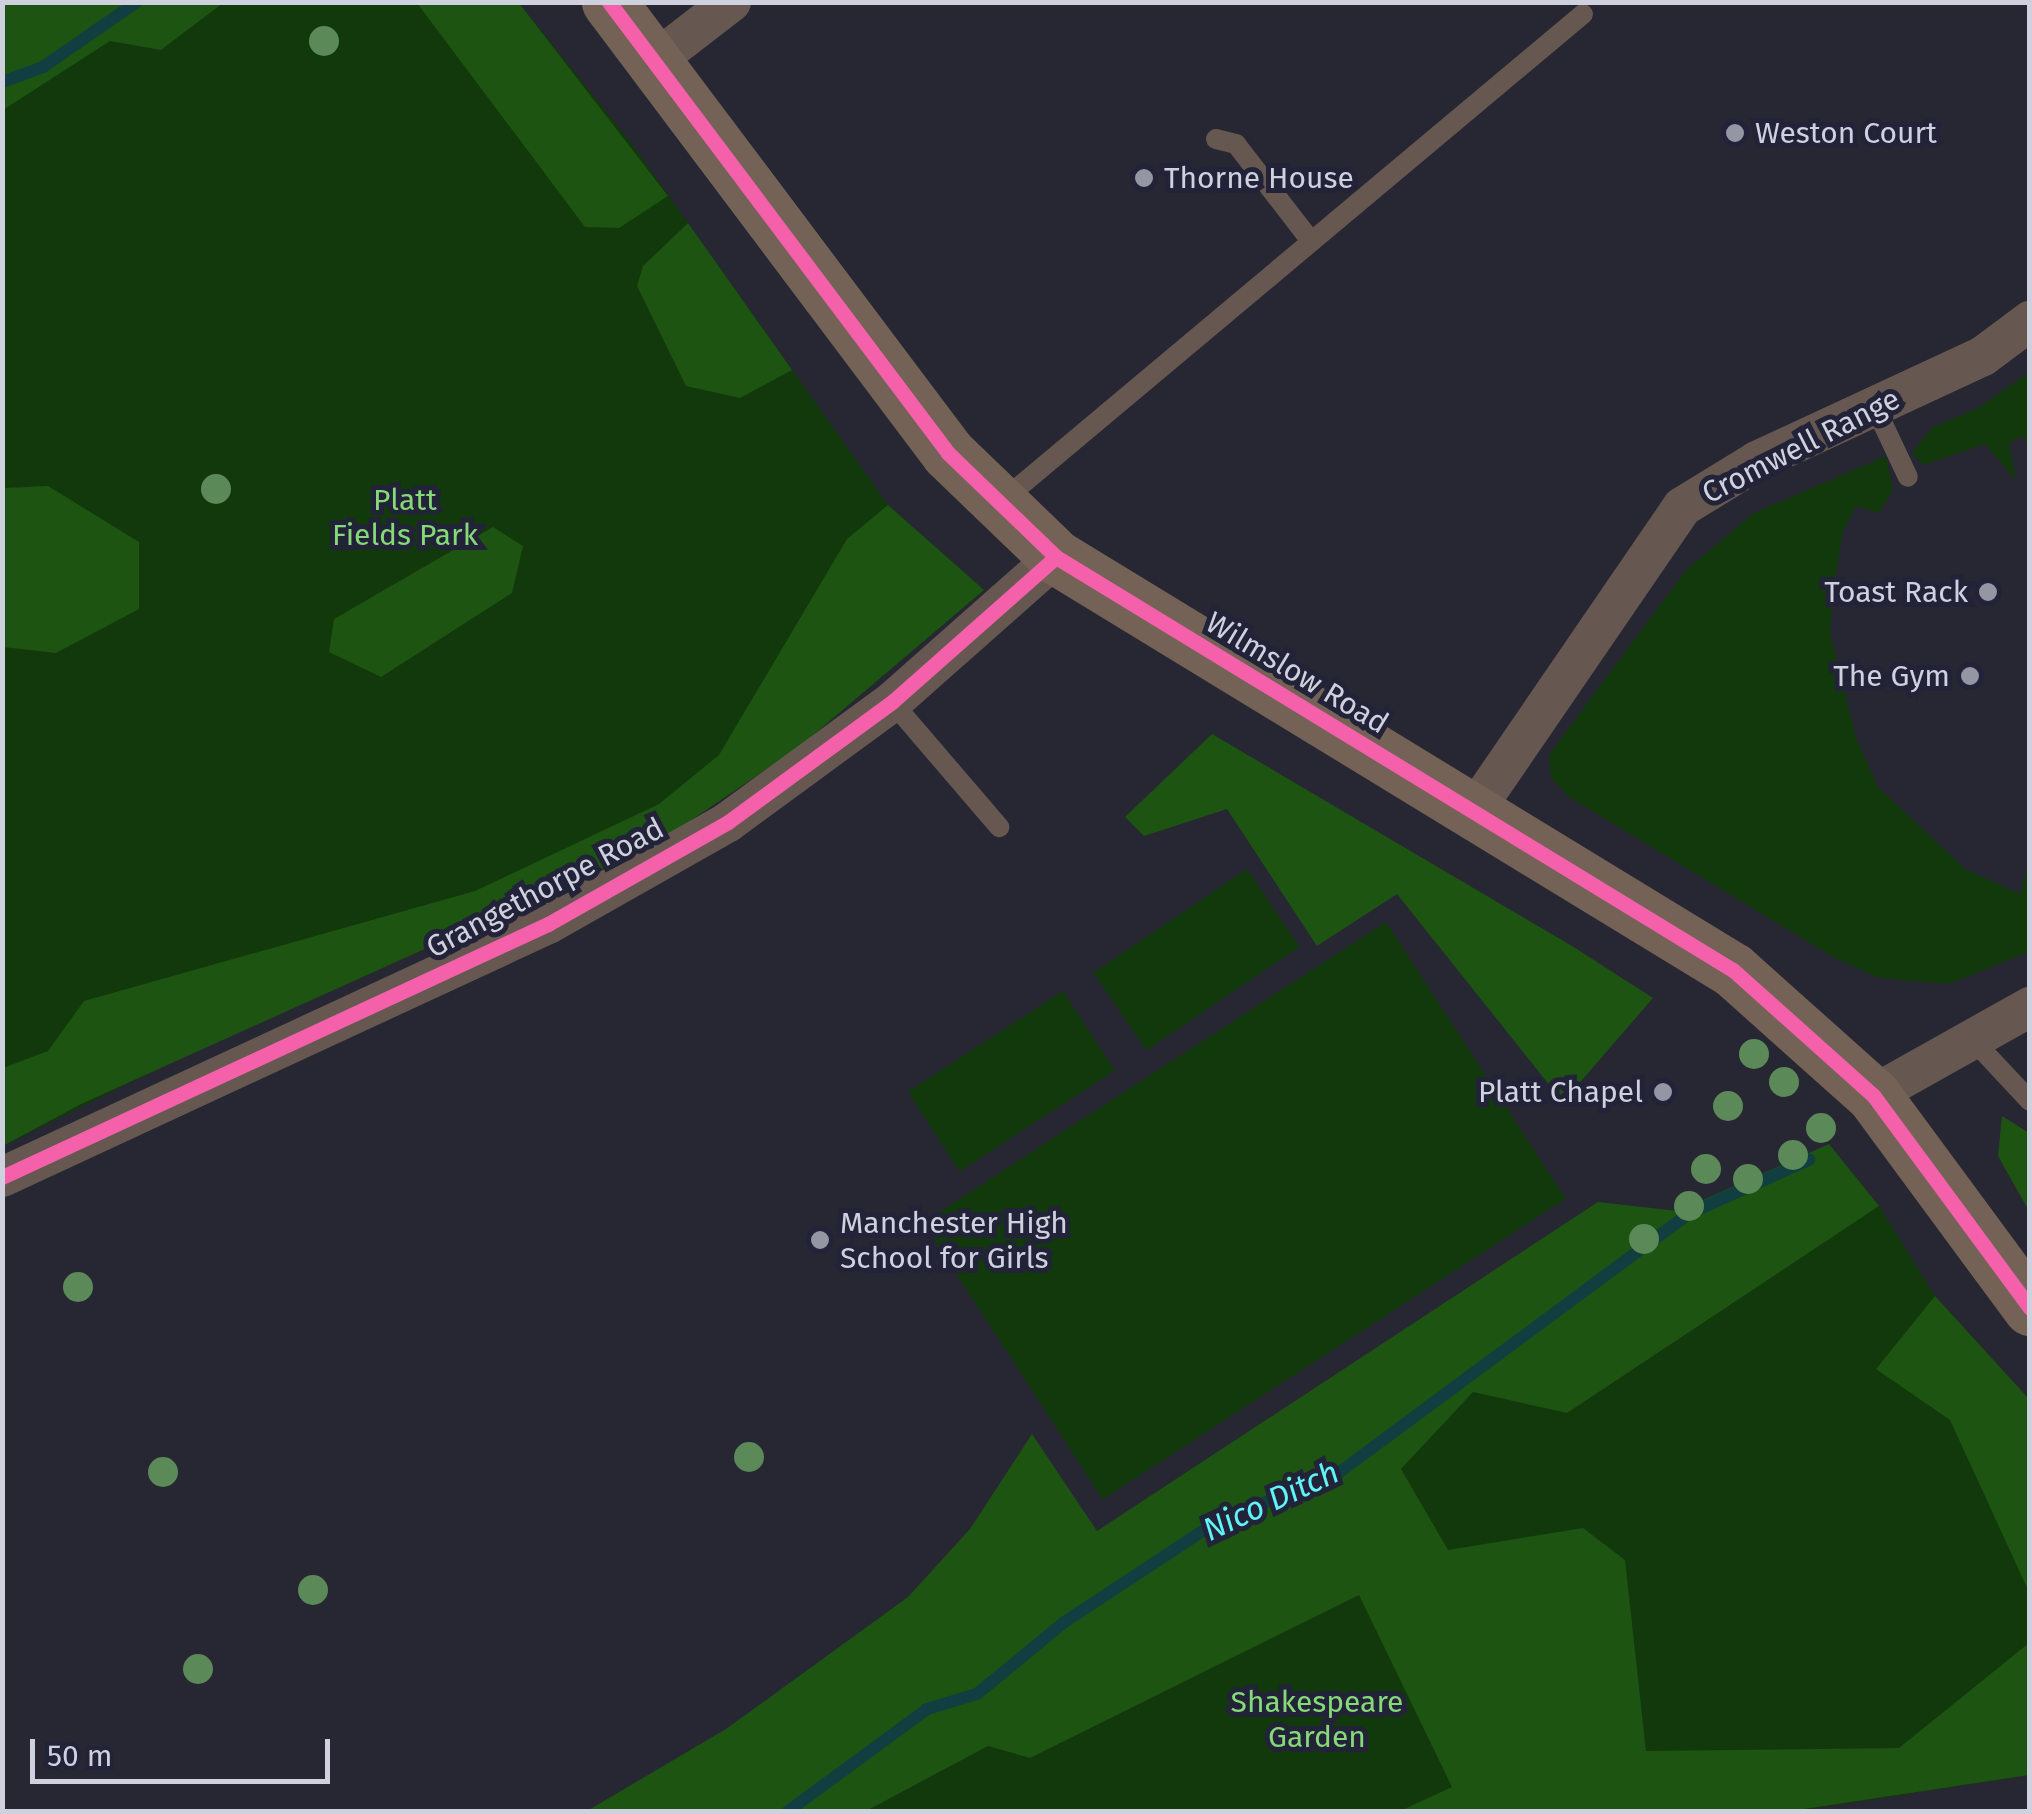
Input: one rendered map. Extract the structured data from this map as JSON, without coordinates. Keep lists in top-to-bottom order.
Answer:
{
  "streets": {
    "highway": ["Wilmslow Road"],
    "street": ["Cromwell Range", "Grangethorpe Road"]
  },
  "crossings": [
    ["Cromwell Range", "Wilmslow Road"],
    ["Wilmslow Road", "Grangethorpe Road"]
  ],
  "water": ["Nico Ditch"],
  "parks": ["Platt Fields Park", "Shakespeare Garden"],
  "places": [
    "Weston Court",
    "Thorne House",
    "Toast Rack",
    "The Gym",
    "Platt Chapel",
    "Manchester High School for Girls"
  ],
  "scale_bar": "50 m"
}
